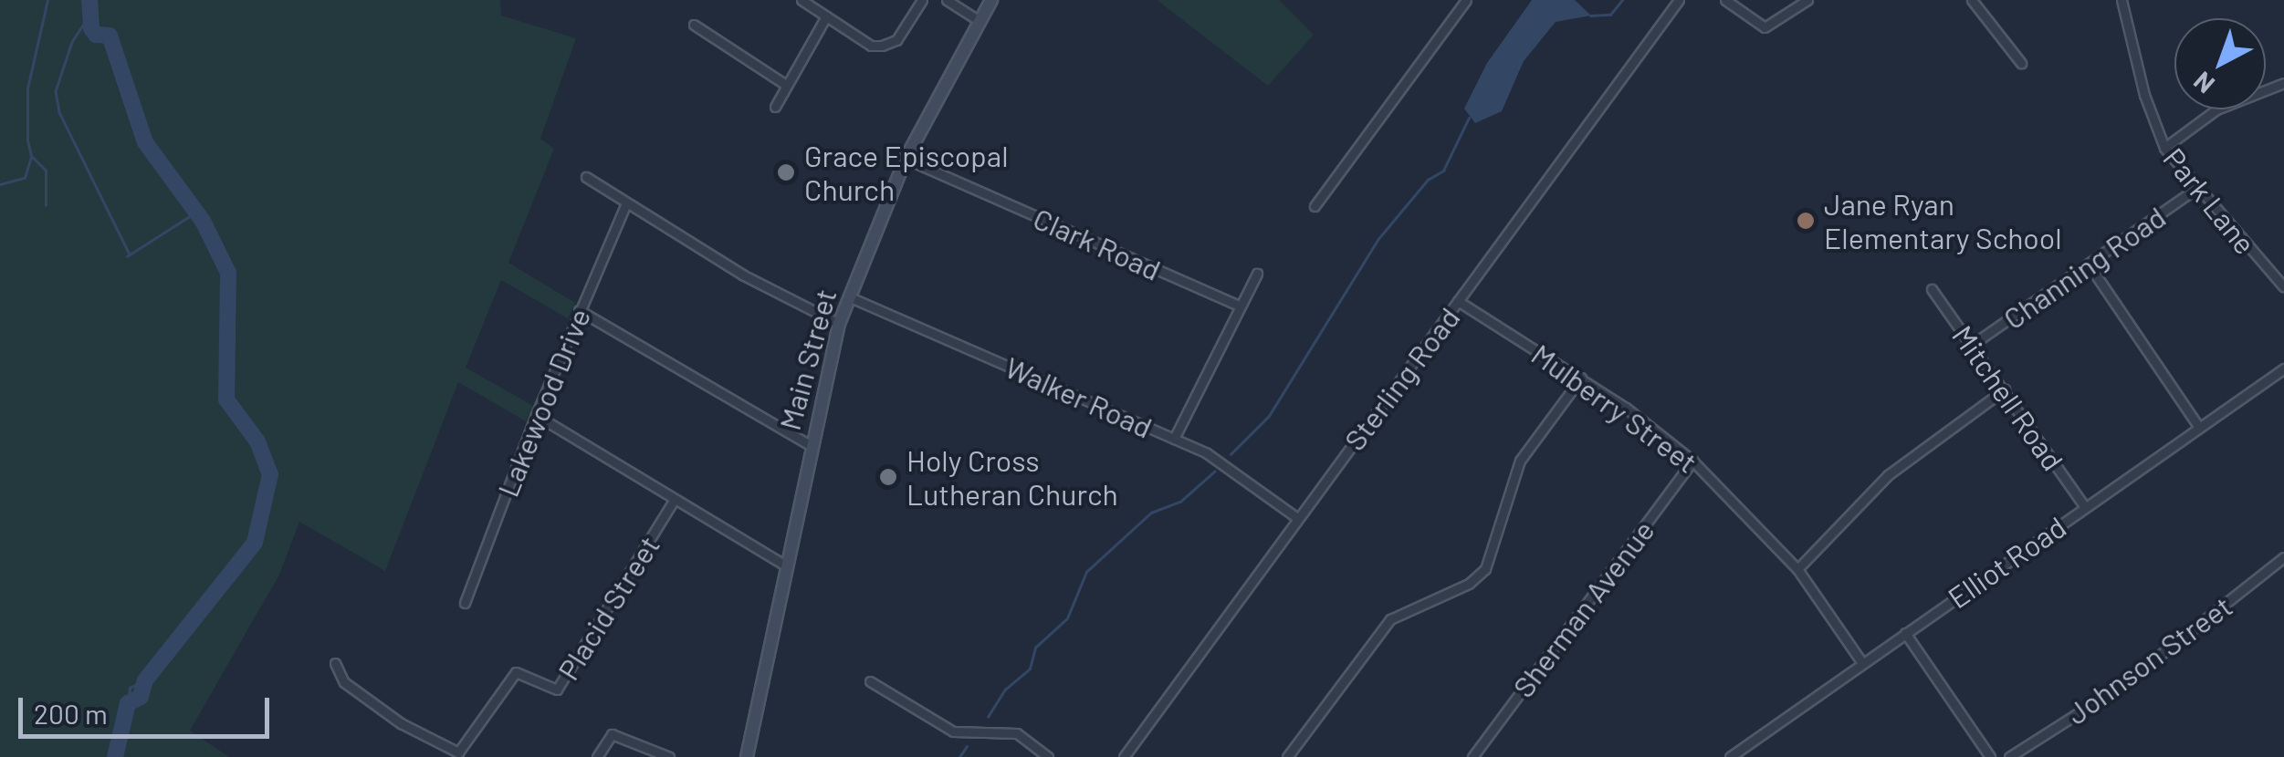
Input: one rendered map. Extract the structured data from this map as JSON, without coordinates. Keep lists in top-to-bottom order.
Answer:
{
  "streets": {
    "main road": ["Main Street"],
    "street": [
      "Park Lane",
      "Clark Road",
      "Channing Road",
      "Sterling Road",
      "Walker Road",
      "Mitchell Road",
      "Lakewood Drive",
      "Mulberry Street",
      "Elliot Road",
      "Placid Street",
      "Sherman Avenue",
      "Johnson Street"
    ]
  },
  "crossings": [
    ["Park Lane", "Channing Road"],
    ["Clark Road", "Main Street"],
    ["Channing Road", "Mitchell Road"],
    ["Main Street", "Walker Road"],
    ["Sterling Road", "Walker Road"],
    ["Sterling Road", "Mulberry Street"],
    ["Mitchell Road", "Elliot Road"],
    ["Mulberry Street", "Elliot Road"],
    ["Mulberry Street", "Sherman Avenue"]
  ],
  "places": ["Grace Episcopal Church", "Jane Ryan Elementary School", "Holy Cross Lutheran Church"],
  "scale_bar": "200 m",
  "north": "bottom left"
}
